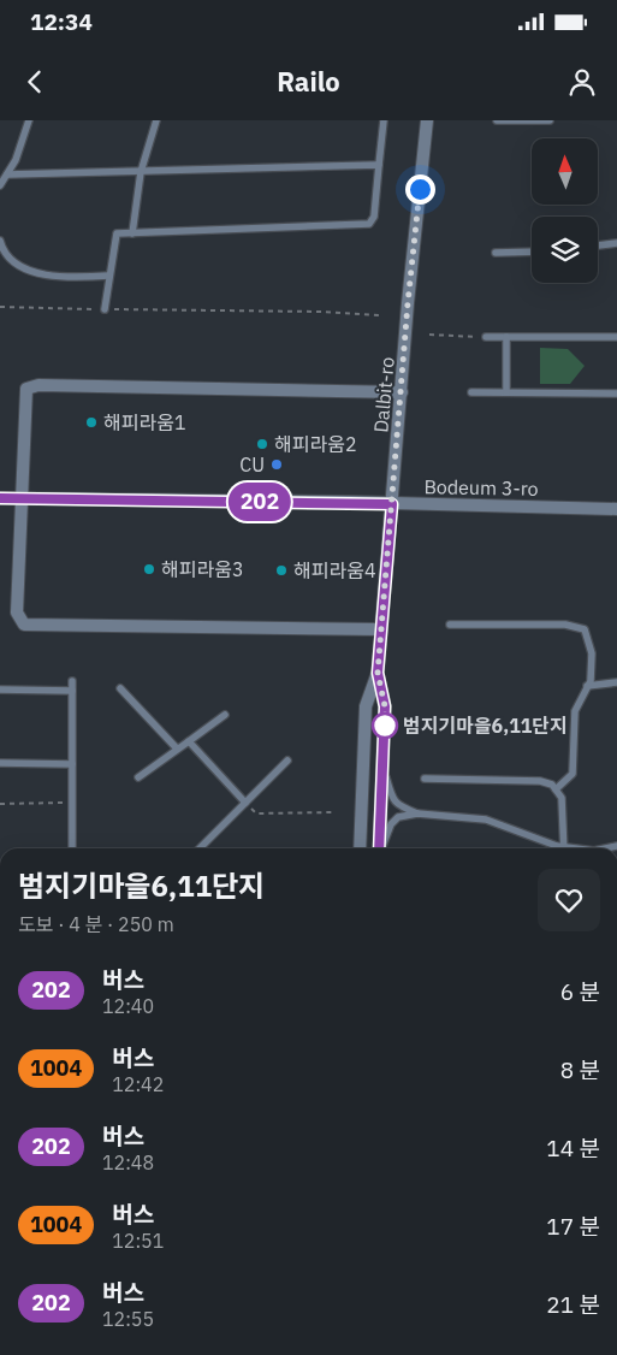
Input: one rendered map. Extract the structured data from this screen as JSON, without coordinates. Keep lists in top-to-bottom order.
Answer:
{
  "streets": {
    "street": ["Dalbit-ro", "Bodeum 3-ro"]
  },
  "crossings": [
    ["Dalbit-ro", "Bodeum 3-ro"]
  ],
  "places": [
    "해피라움1",
    "해피라움2",
    "CU",
    "해피라움3",
    "해피라움4",
    "범지기마을6,11단지"
  ],
  "lines": ["bus line 202"],
  "north": "top",
  "page": {
    "status": "12:34",
    "header": "Railo",
    "on_map": "202",
    "heading": ["범지기마을6,11단지", "도보 · 4 분 · 250 m"],
    "list": [
      {
        "mark": "202",
        "name": "버스",
        "note": "12:40",
        "value": "6 분"
      },
      {
        "mark": "1004",
        "name": "버스",
        "note": "12:42",
        "value": "8 분"
      },
      {
        "mark": "202",
        "name": "버스",
        "note": "12:48",
        "value": "14 분"
      },
      {
        "mark": "1004",
        "name": "버스",
        "note": "12:51",
        "value": "17 분"
      },
      {
        "mark": "202",
        "name": "버스",
        "note": "12:55",
        "value": "21 분"
      }
    ]
  }
}
